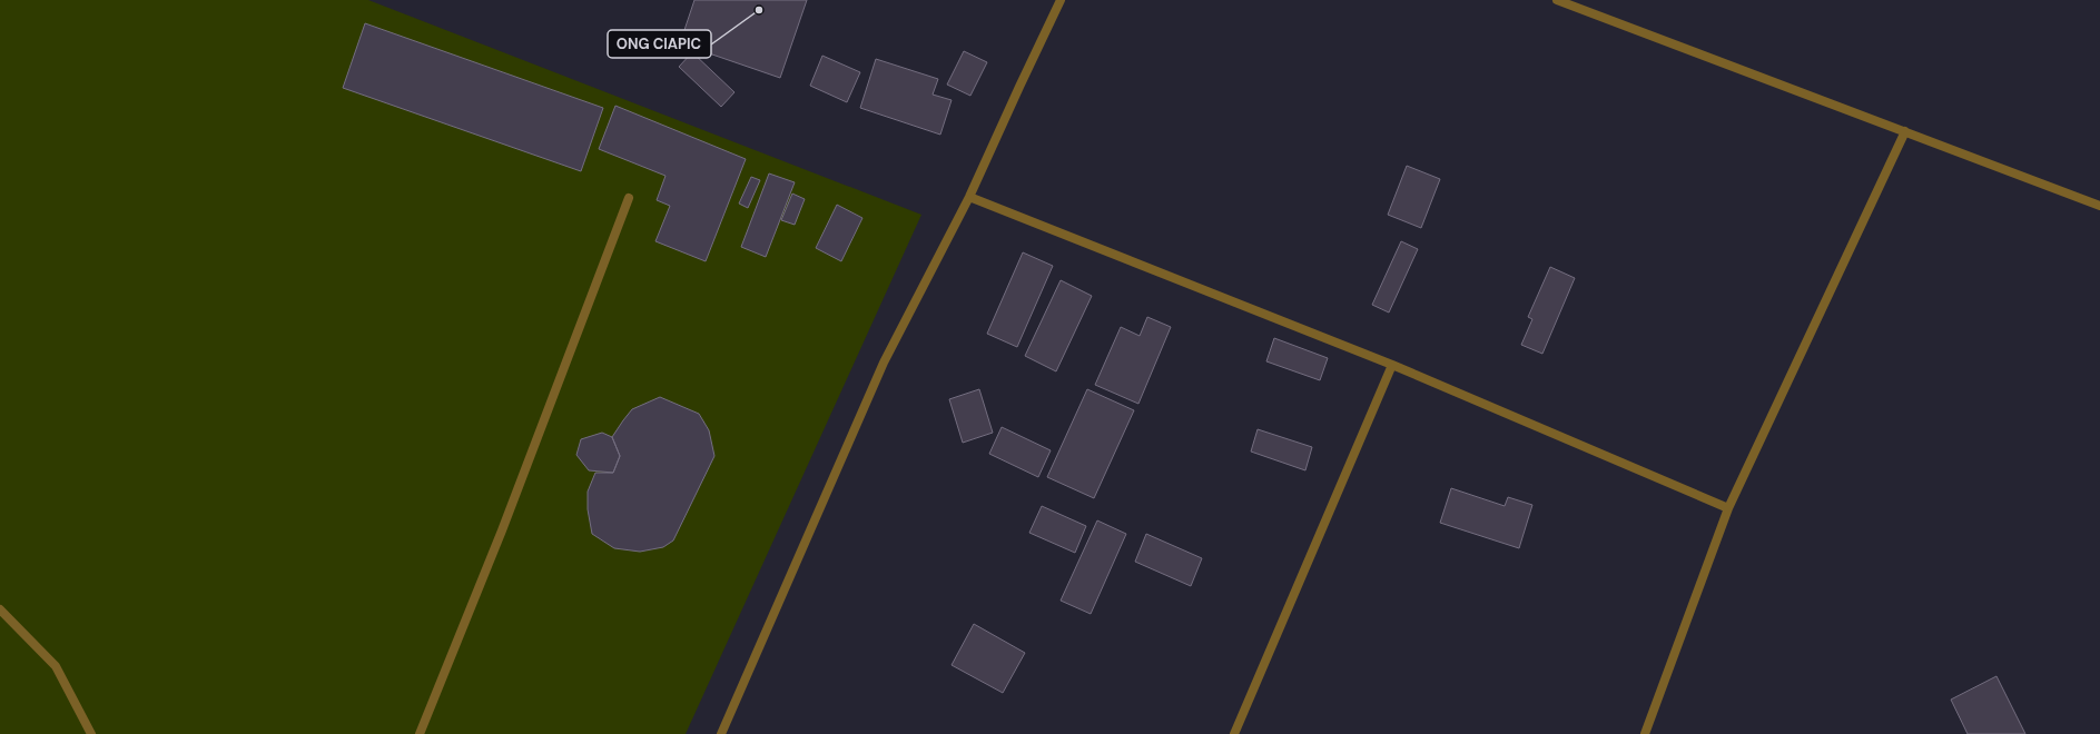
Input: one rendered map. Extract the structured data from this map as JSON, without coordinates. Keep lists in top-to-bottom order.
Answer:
{
  "places": ["ONG CIAPIC"]
}
